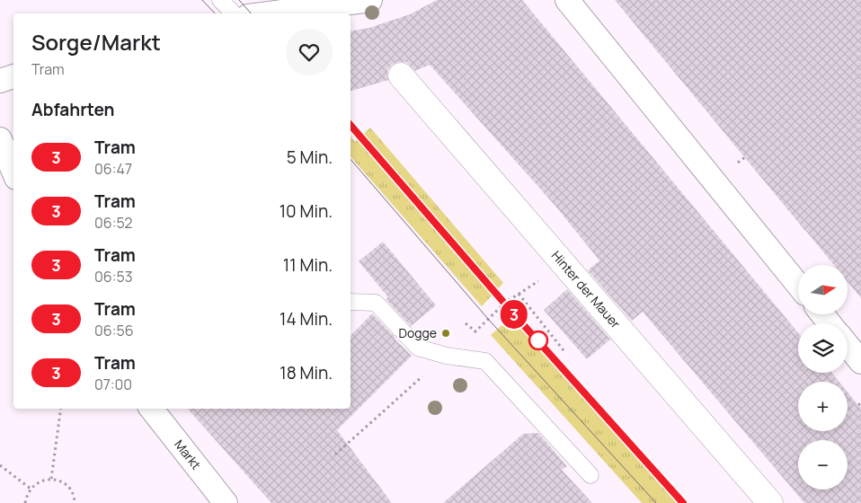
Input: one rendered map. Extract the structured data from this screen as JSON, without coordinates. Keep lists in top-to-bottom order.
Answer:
{
  "streets": {
    "street": ["Hinter der Mauer", "Markt"]
  },
  "places": ["Dogge"],
  "lines": ["tram line 3"],
  "north": "right",
  "page": {
    "on_map": "3",
    "heading": [
      ["Sorge/Markt", "Tram"],
      "Abfahrten"
    ],
    "list": [
      {
        "mark": "3",
        "name": "Tram",
        "note": "06:47",
        "value": "5 Min."
      },
      {
        "mark": "3",
        "name": "Tram",
        "note": "06:52",
        "value": "10 Min."
      },
      {
        "mark": "3",
        "name": "Tram",
        "note": "06:53",
        "value": "11 Min."
      },
      {
        "mark": "3",
        "name": "Tram",
        "note": "06:56",
        "value": "14 Min."
      },
      {
        "mark": "3",
        "name": "Tram",
        "note": "07:00",
        "value": "18 Min."
      }
    ],
    "map_buttons": ["+", "−"]
  }
}
